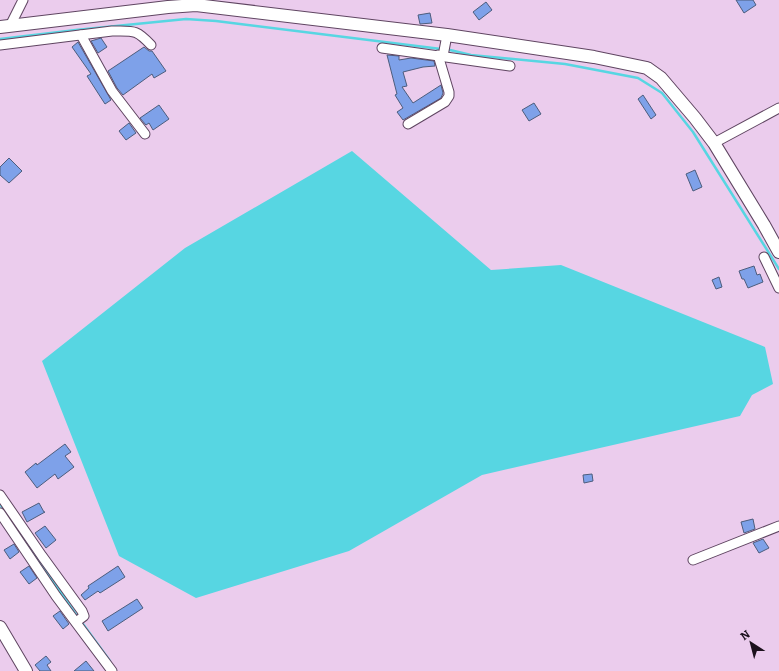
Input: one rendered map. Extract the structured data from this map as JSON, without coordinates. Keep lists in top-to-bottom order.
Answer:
{
  "north": "top left"
}
